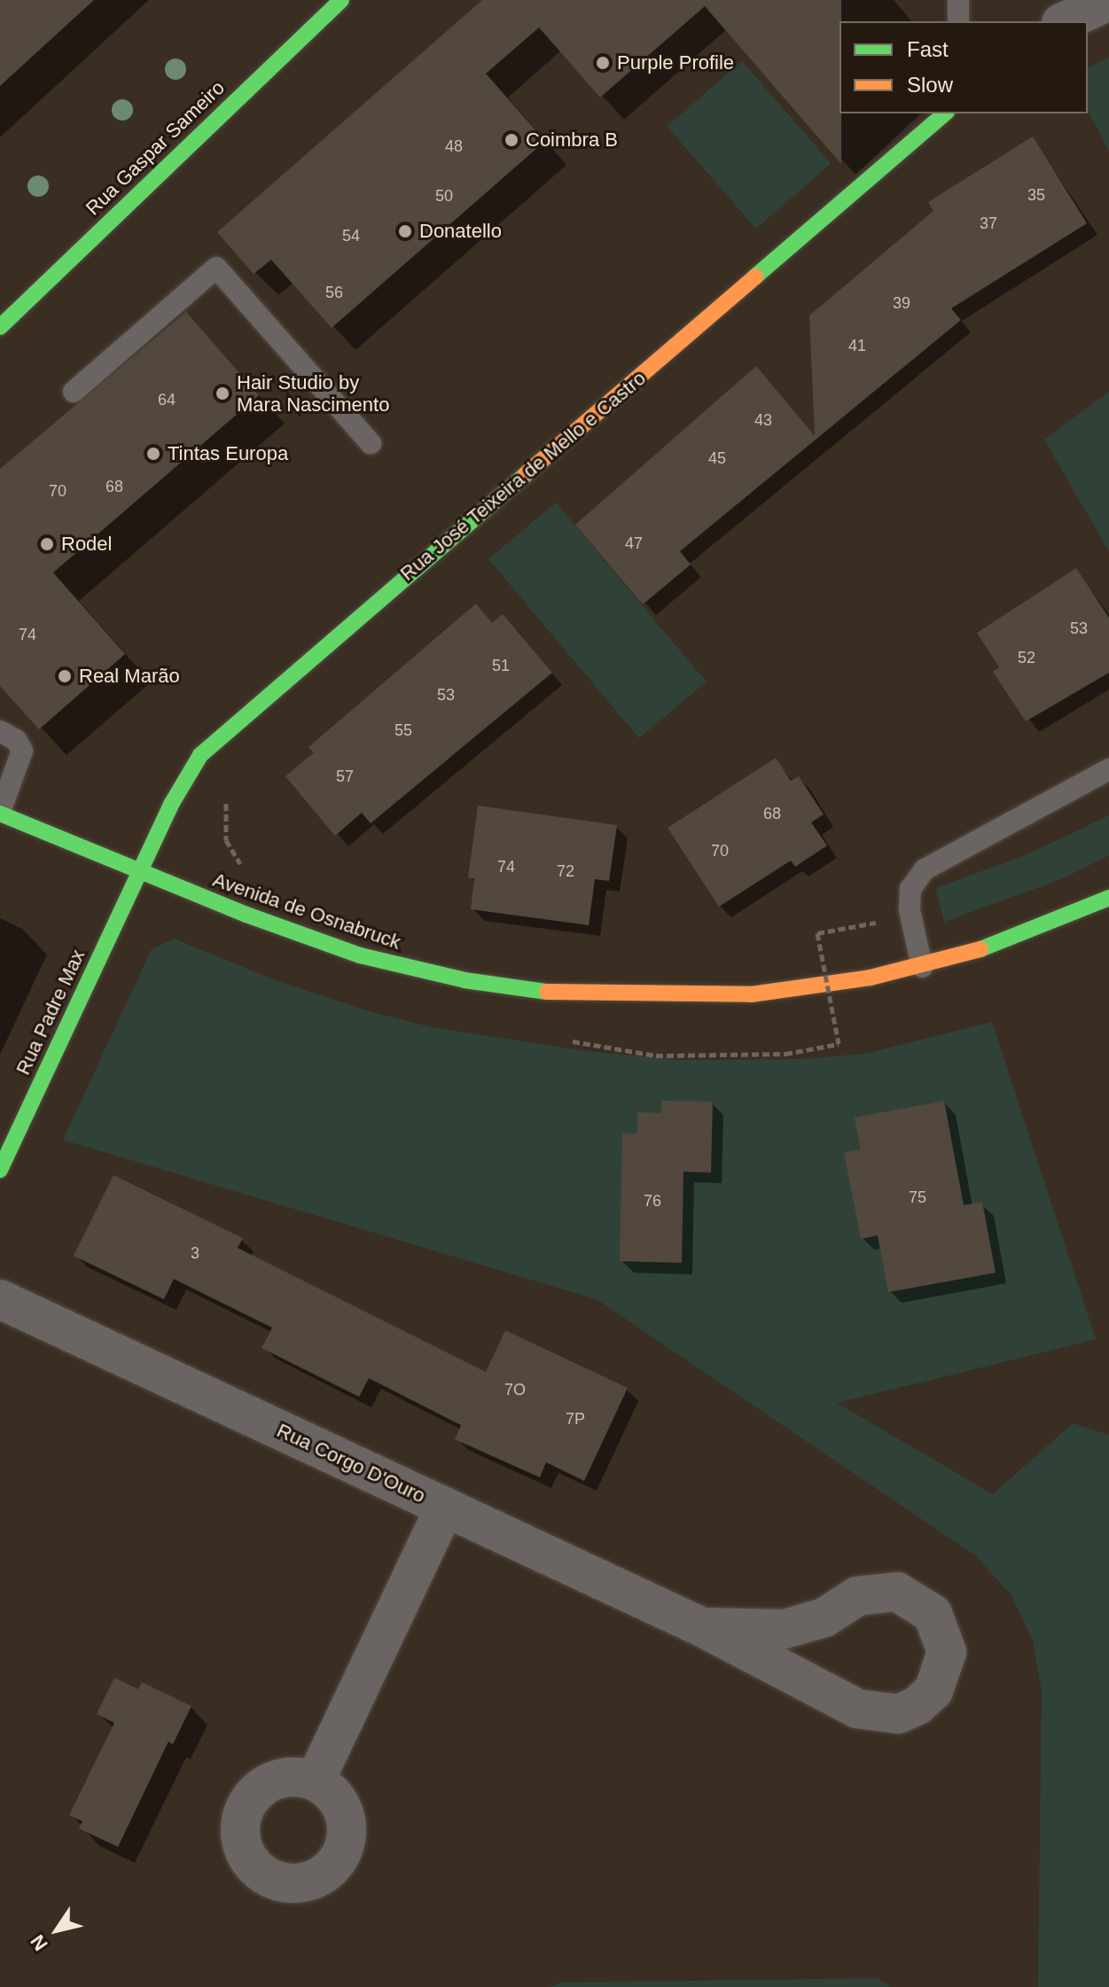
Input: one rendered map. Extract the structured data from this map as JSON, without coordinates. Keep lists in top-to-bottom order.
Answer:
{
  "streets": {
    "main road": [
      "Rua Gaspar Sameiro",
      "Rua José Teixeira de Mello e Castro",
      "Avenida de Osnabruck",
      "Rua Padre Max"
    ],
    "street": ["Rua Corgo D'Ouro"]
  },
  "crossings": [
    ["Rua José Teixeira de Mello e Castro", "Avenida de Osnabruck"],
    ["Rua José Teixeira de Mello e Castro", "Rua Padre Max"],
    ["Avenida de Osnabruck", "Rua Padre Max"]
  ],
  "places": [
    "Purple Profile",
    "Coimbra B",
    "Donatello",
    "Hair Studio by Mara Nascimento",
    "Tintas Europa",
    "Rodel",
    "Real Marão"
  ],
  "house_numbers": [
    "48",
    "35",
    "50",
    "37",
    "54",
    "56",
    "39",
    "41",
    "64",
    "43",
    "45",
    "68",
    "70",
    "47",
    "53",
    "74",
    "52",
    "51",
    "53",
    "55",
    "57",
    "68",
    "70",
    "74",
    "72",
    "75",
    "76",
    "3",
    "7O",
    "7P"
  ],
  "legend": ["Fast", "Slow"],
  "north": "bottom left"
}
